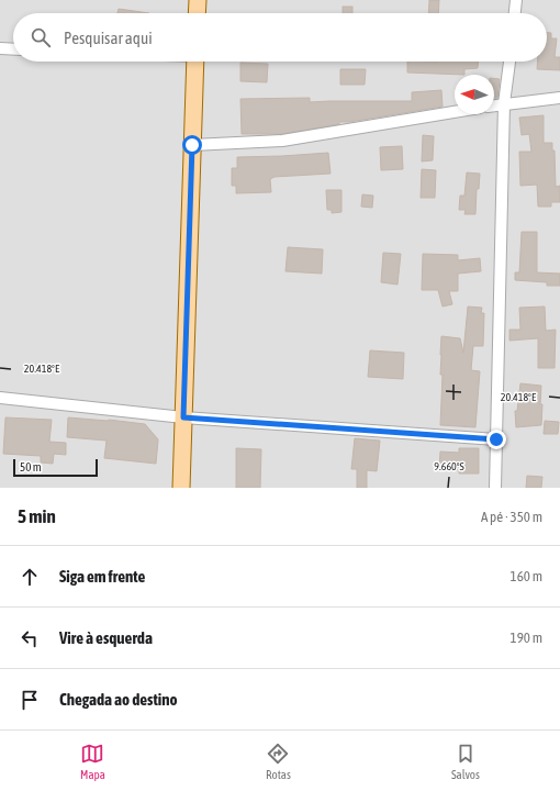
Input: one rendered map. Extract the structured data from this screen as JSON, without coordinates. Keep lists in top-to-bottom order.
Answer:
{
  "scale_bar": "50 m",
  "north": "left",
  "page": {
    "search": "Pesquisar aqui",
    "scale": "50 m",
    "heading": ["5 min", "A pé · 350 m"],
    "list": [
      ["Siga em frente", "160 m"],
      ["Vire à esquerda", "190 m"],
      "Chegada ao destino"
    ],
    "nav": ["Mapa", "Rotas", "Salvos"]
  },
  "coordinates": ["20.418°E", "9.660°S"]
}
